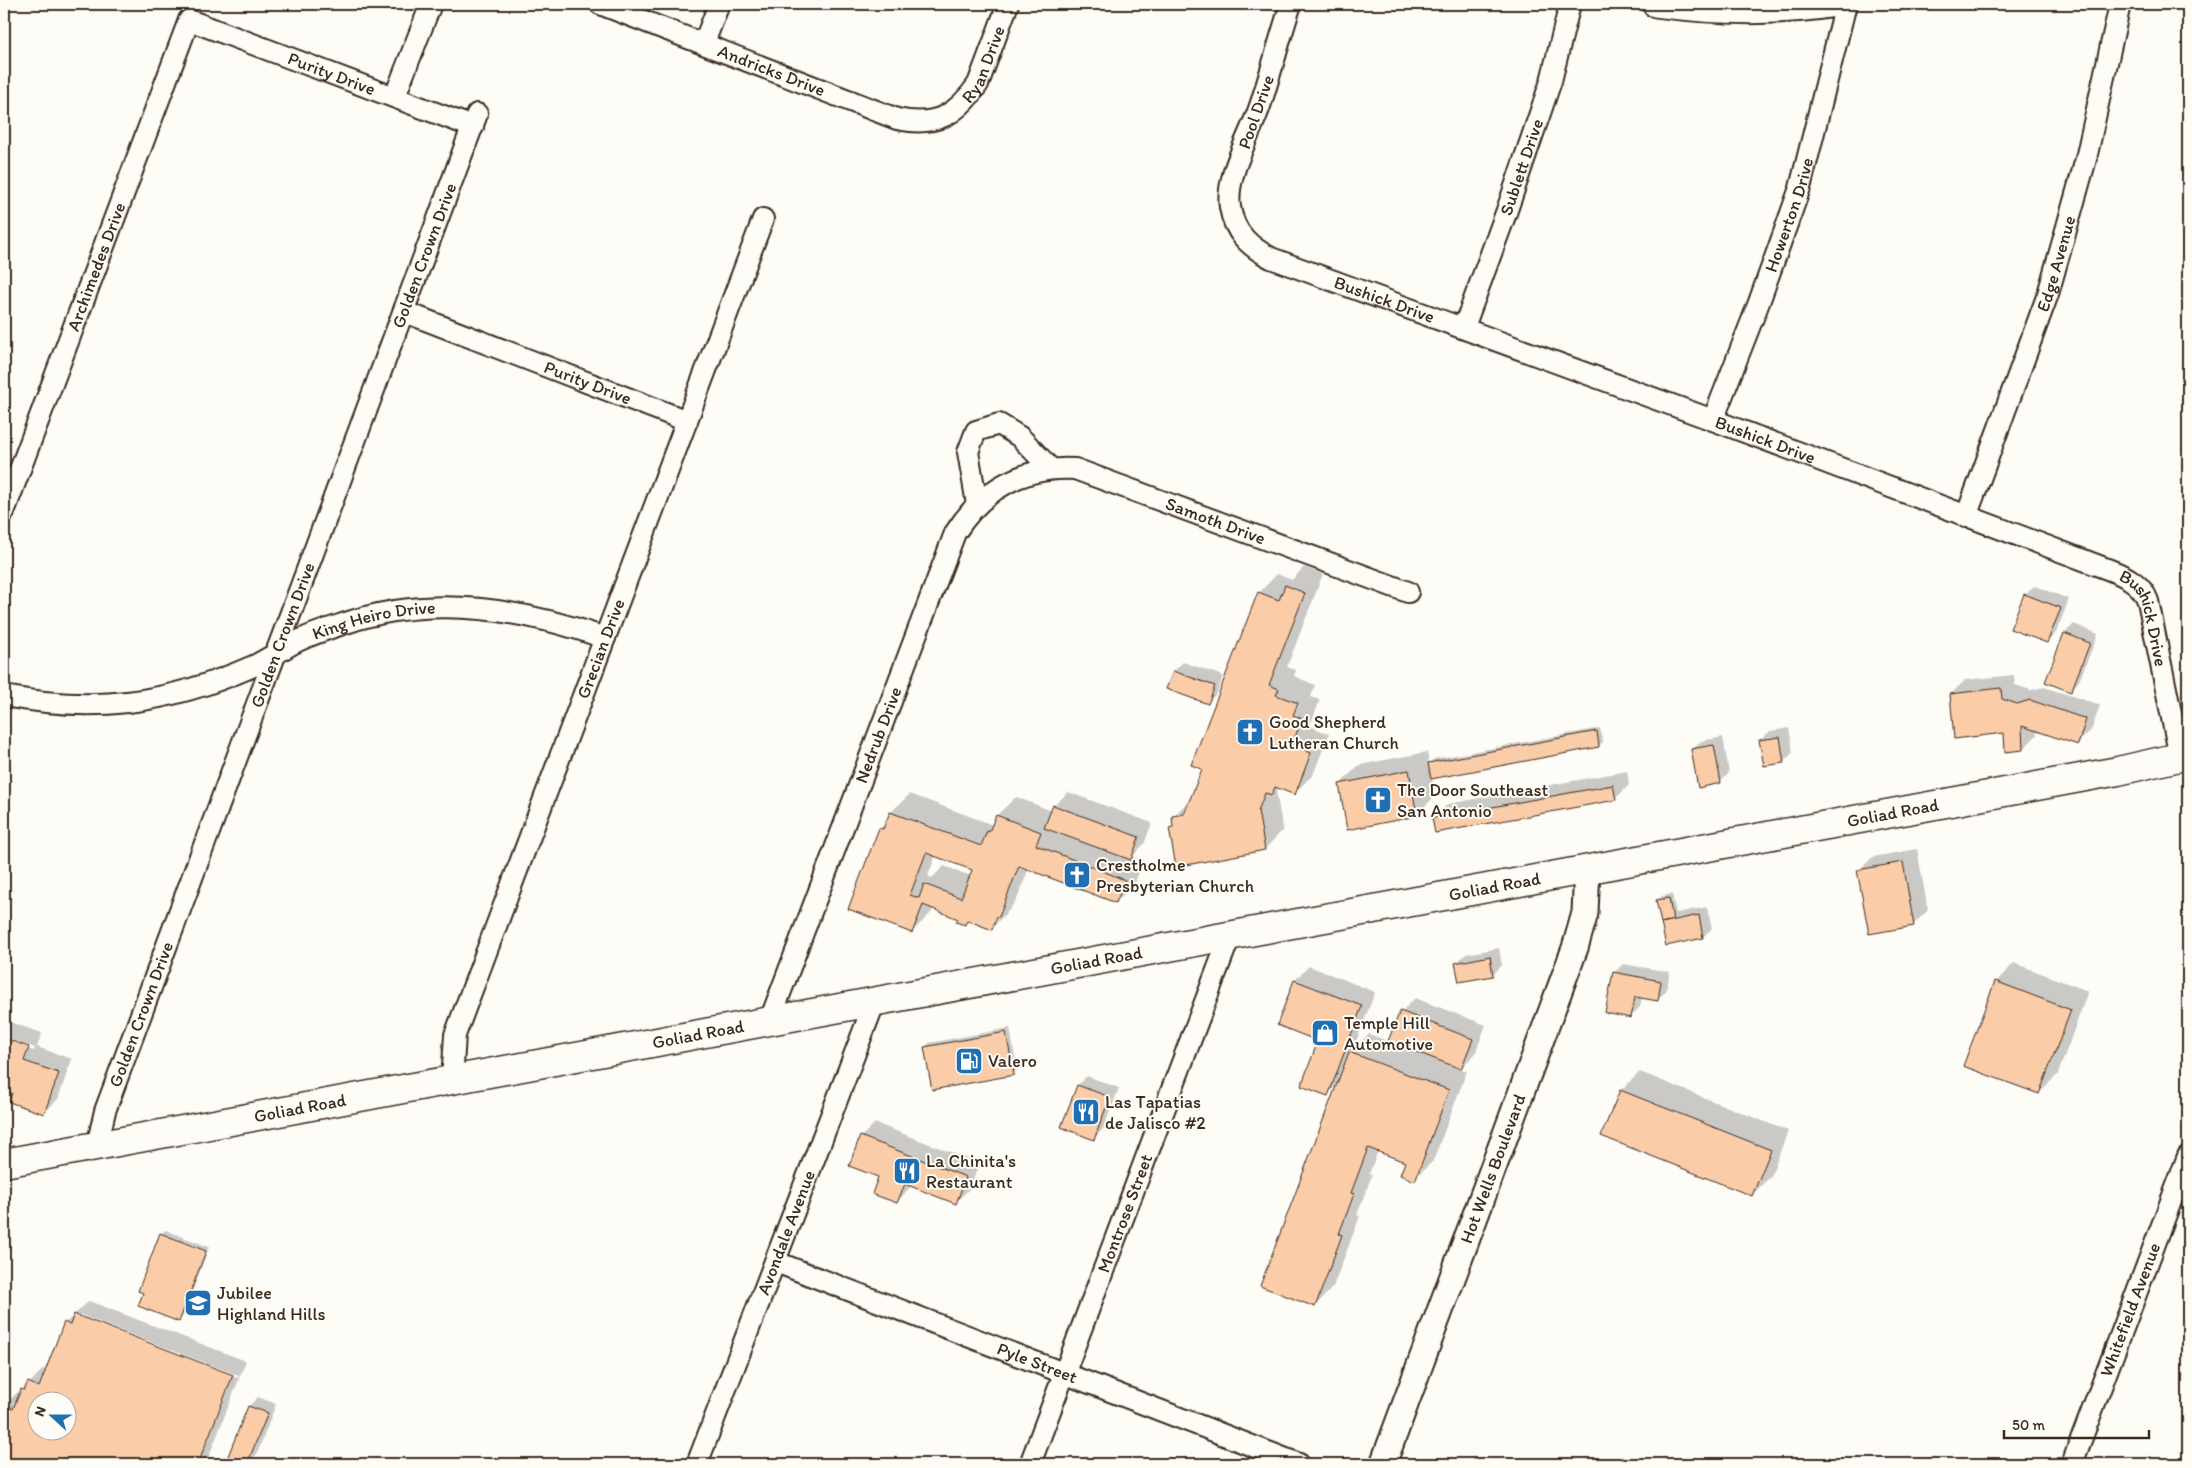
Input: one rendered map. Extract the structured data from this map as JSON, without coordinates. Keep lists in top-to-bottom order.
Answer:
{
  "streets": {
    "main road": ["Goliad Road"],
    "street": [
      "Ryan Drive",
      "Andricks Drive",
      "Purity Drive",
      "Pool Drive",
      "Sublett Drive",
      "Howerton Drive",
      "Golden Crown Drive",
      "Edge Avenue",
      "Archimedes Drive",
      "Bushick Drive",
      "Samoth Drive",
      "King Heiro Drive",
      "Grecian Drive",
      "Nedrub Drive",
      "Hot Wells Boulevard",
      "Montrose Street",
      "Avondale Avenue",
      "Whitefield Avenue",
      "Pyle Street"
    ]
  },
  "crossings": [
    ["Ryan Drive", "Andricks Drive"],
    ["Purity Drive", "Golden Crown Drive"],
    ["Purity Drive", "Archimedes Drive"],
    ["Purity Drive", "Grecian Drive"],
    ["Pool Drive", "Bushick Drive"],
    ["Sublett Drive", "Bushick Drive"],
    ["Howerton Drive", "Bushick Drive"],
    ["Golden Crown Drive", "King Heiro Drive"],
    ["Golden Crown Drive", "Goliad Road"],
    ["Edge Avenue", "Bushick Drive"],
    ["Bushick Drive", "Goliad Road"],
    ["Samoth Drive", "Nedrub Drive"],
    ["King Heiro Drive", "Grecian Drive"],
    ["Grecian Drive", "Goliad Road"],
    ["Nedrub Drive", "Goliad Road"],
    ["Goliad Road", "Hot Wells Boulevard"],
    ["Goliad Road", "Montrose Street"],
    ["Goliad Road", "Avondale Avenue"],
    ["Montrose Street", "Pyle Street"],
    ["Avondale Avenue", "Pyle Street"]
  ],
  "places": {
    "church": ["Good Shepherd Lutheran Church", "The Door Southeast San Antonio", "Crestholme Presbyterian Church"],
    "shop": ["Temple Hill Automotive"],
    "fuel station": ["Valero"],
    "restaurant": ["Las Tapatias de Jalisco #2", "La Chinita's Restaurant"],
    "school or university": ["Jubilee Highland Hills"]
  },
  "scale_bar": "50 m",
  "north": "left"
}
